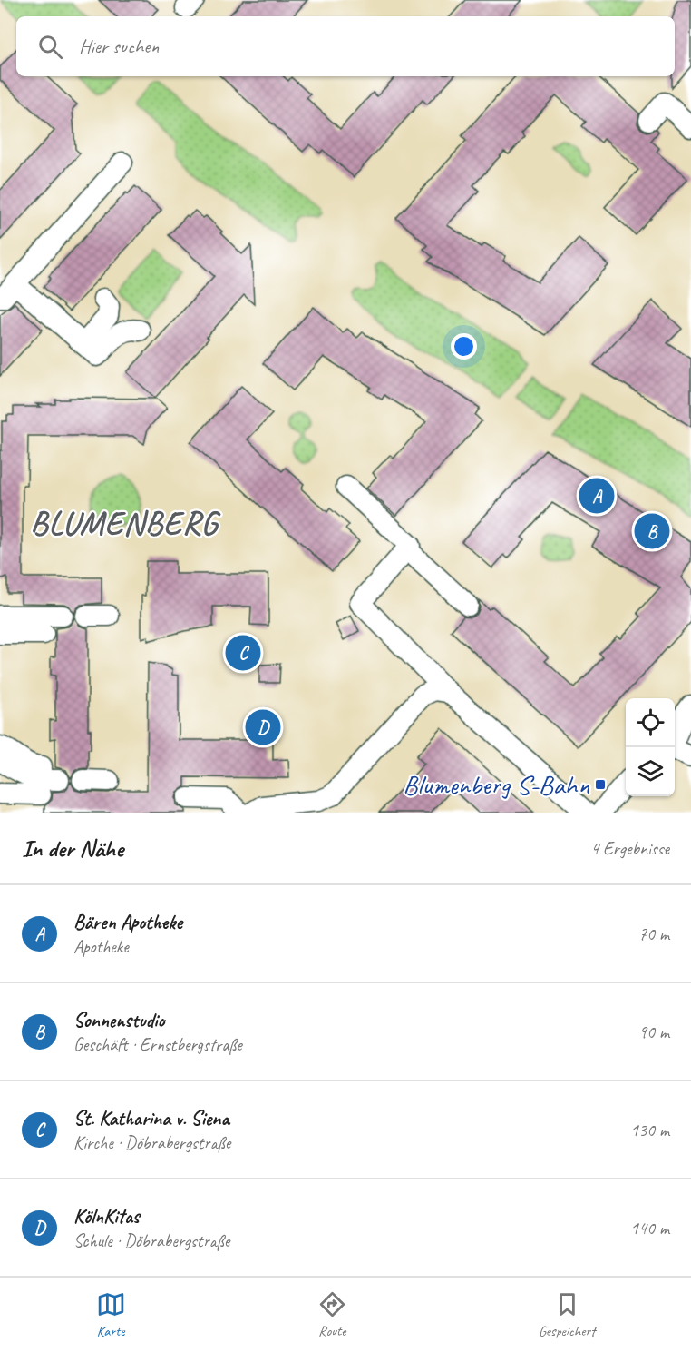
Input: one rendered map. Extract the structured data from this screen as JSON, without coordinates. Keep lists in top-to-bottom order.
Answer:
{
  "districts": ["BLUMENBERG"],
  "places": {
    "transit": ["Blumenberg S-Bahn"]
  },
  "page": {
    "search": "Hier suchen",
    "pins": [
      "A",
      "B",
      "C",
      "D"
    ],
    "heading": ["In der Nähe", "4 Ergebnisse"],
    "list": [
      {
        "mark": "A",
        "name": "Bären Apotheke",
        "note": "Apotheke",
        "value": "70 m"
      },
      {
        "mark": "B",
        "name": "Sonnenstudio",
        "note": "Geschäft · Ernstbergstraße",
        "value": "90 m"
      },
      {
        "mark": "C",
        "name": "St. Katharina v. Siena",
        "note": "Kirche · Döbrabergstraße",
        "value": "130 m"
      },
      {
        "mark": "D",
        "name": "KölnKitas",
        "note": "Schule · Döbrabergstraße",
        "value": "140 m"
      }
    ],
    "nav": ["Karte", "Route", "Gespeichert"]
  }
}
